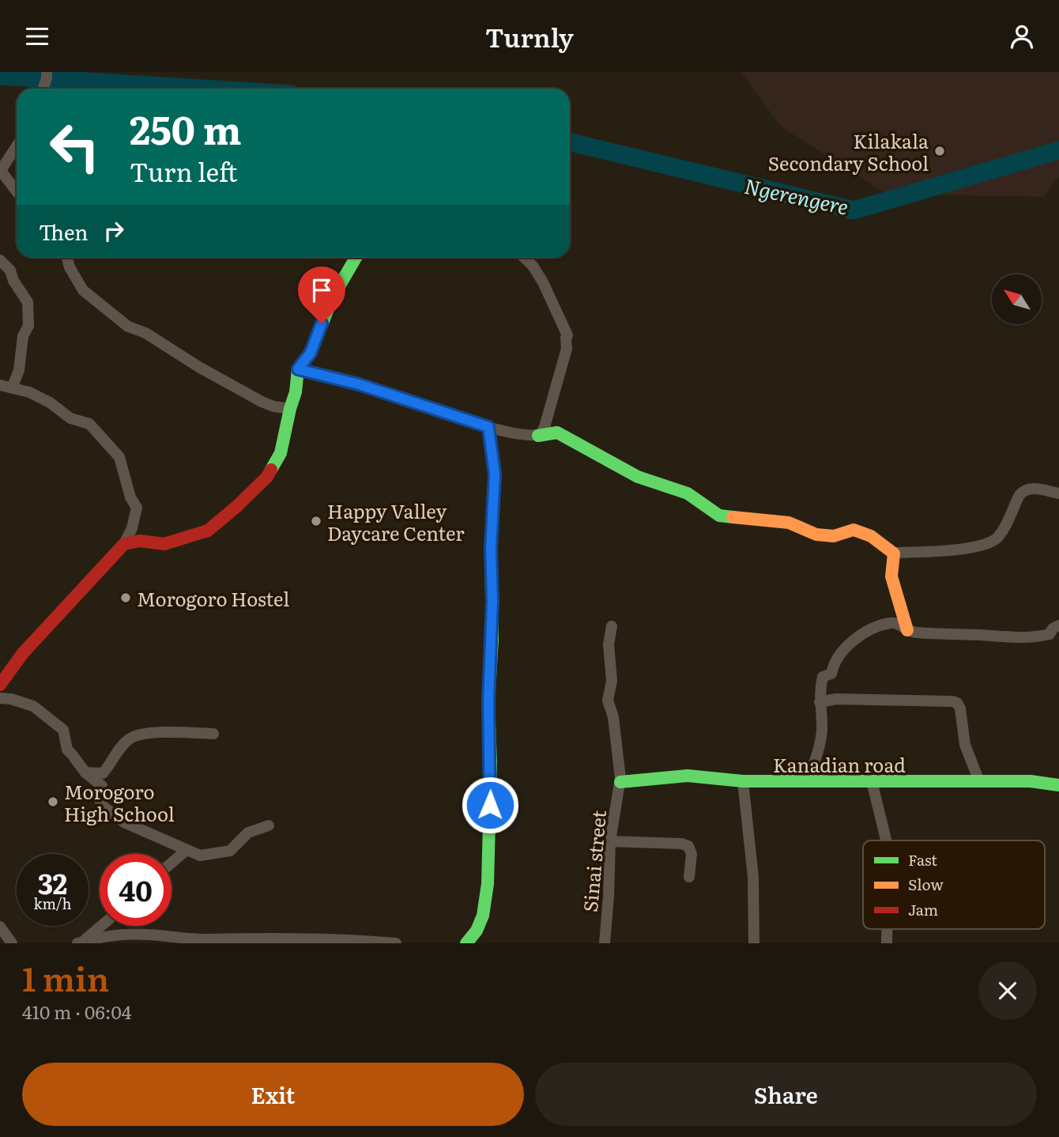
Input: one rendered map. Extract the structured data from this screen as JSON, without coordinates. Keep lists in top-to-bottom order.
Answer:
{
  "streets": {
    "street": ["Kanadian road", "Sinai street"]
  },
  "crossings": [
    ["Kanadian road", "Sinai street"]
  ],
  "water": ["Ngerengere"],
  "places": [
    "Kilakala Secondary School",
    "Happy Valley Daycare Center",
    "Morogoro Hostel",
    "Morogoro High School"
  ],
  "legend": ["Fast", "Slow", "Jam"],
  "north": "top left",
  "page": {
    "header": "Turnly",
    "turn": ["250 m", "Turn left"],
    "then": "Then",
    "speed": "32 km/h",
    "limit": "40",
    "heading": ["1 min", "410 m · 06:04"],
    "buttons": ["Exit", "Share"]
  }
}
